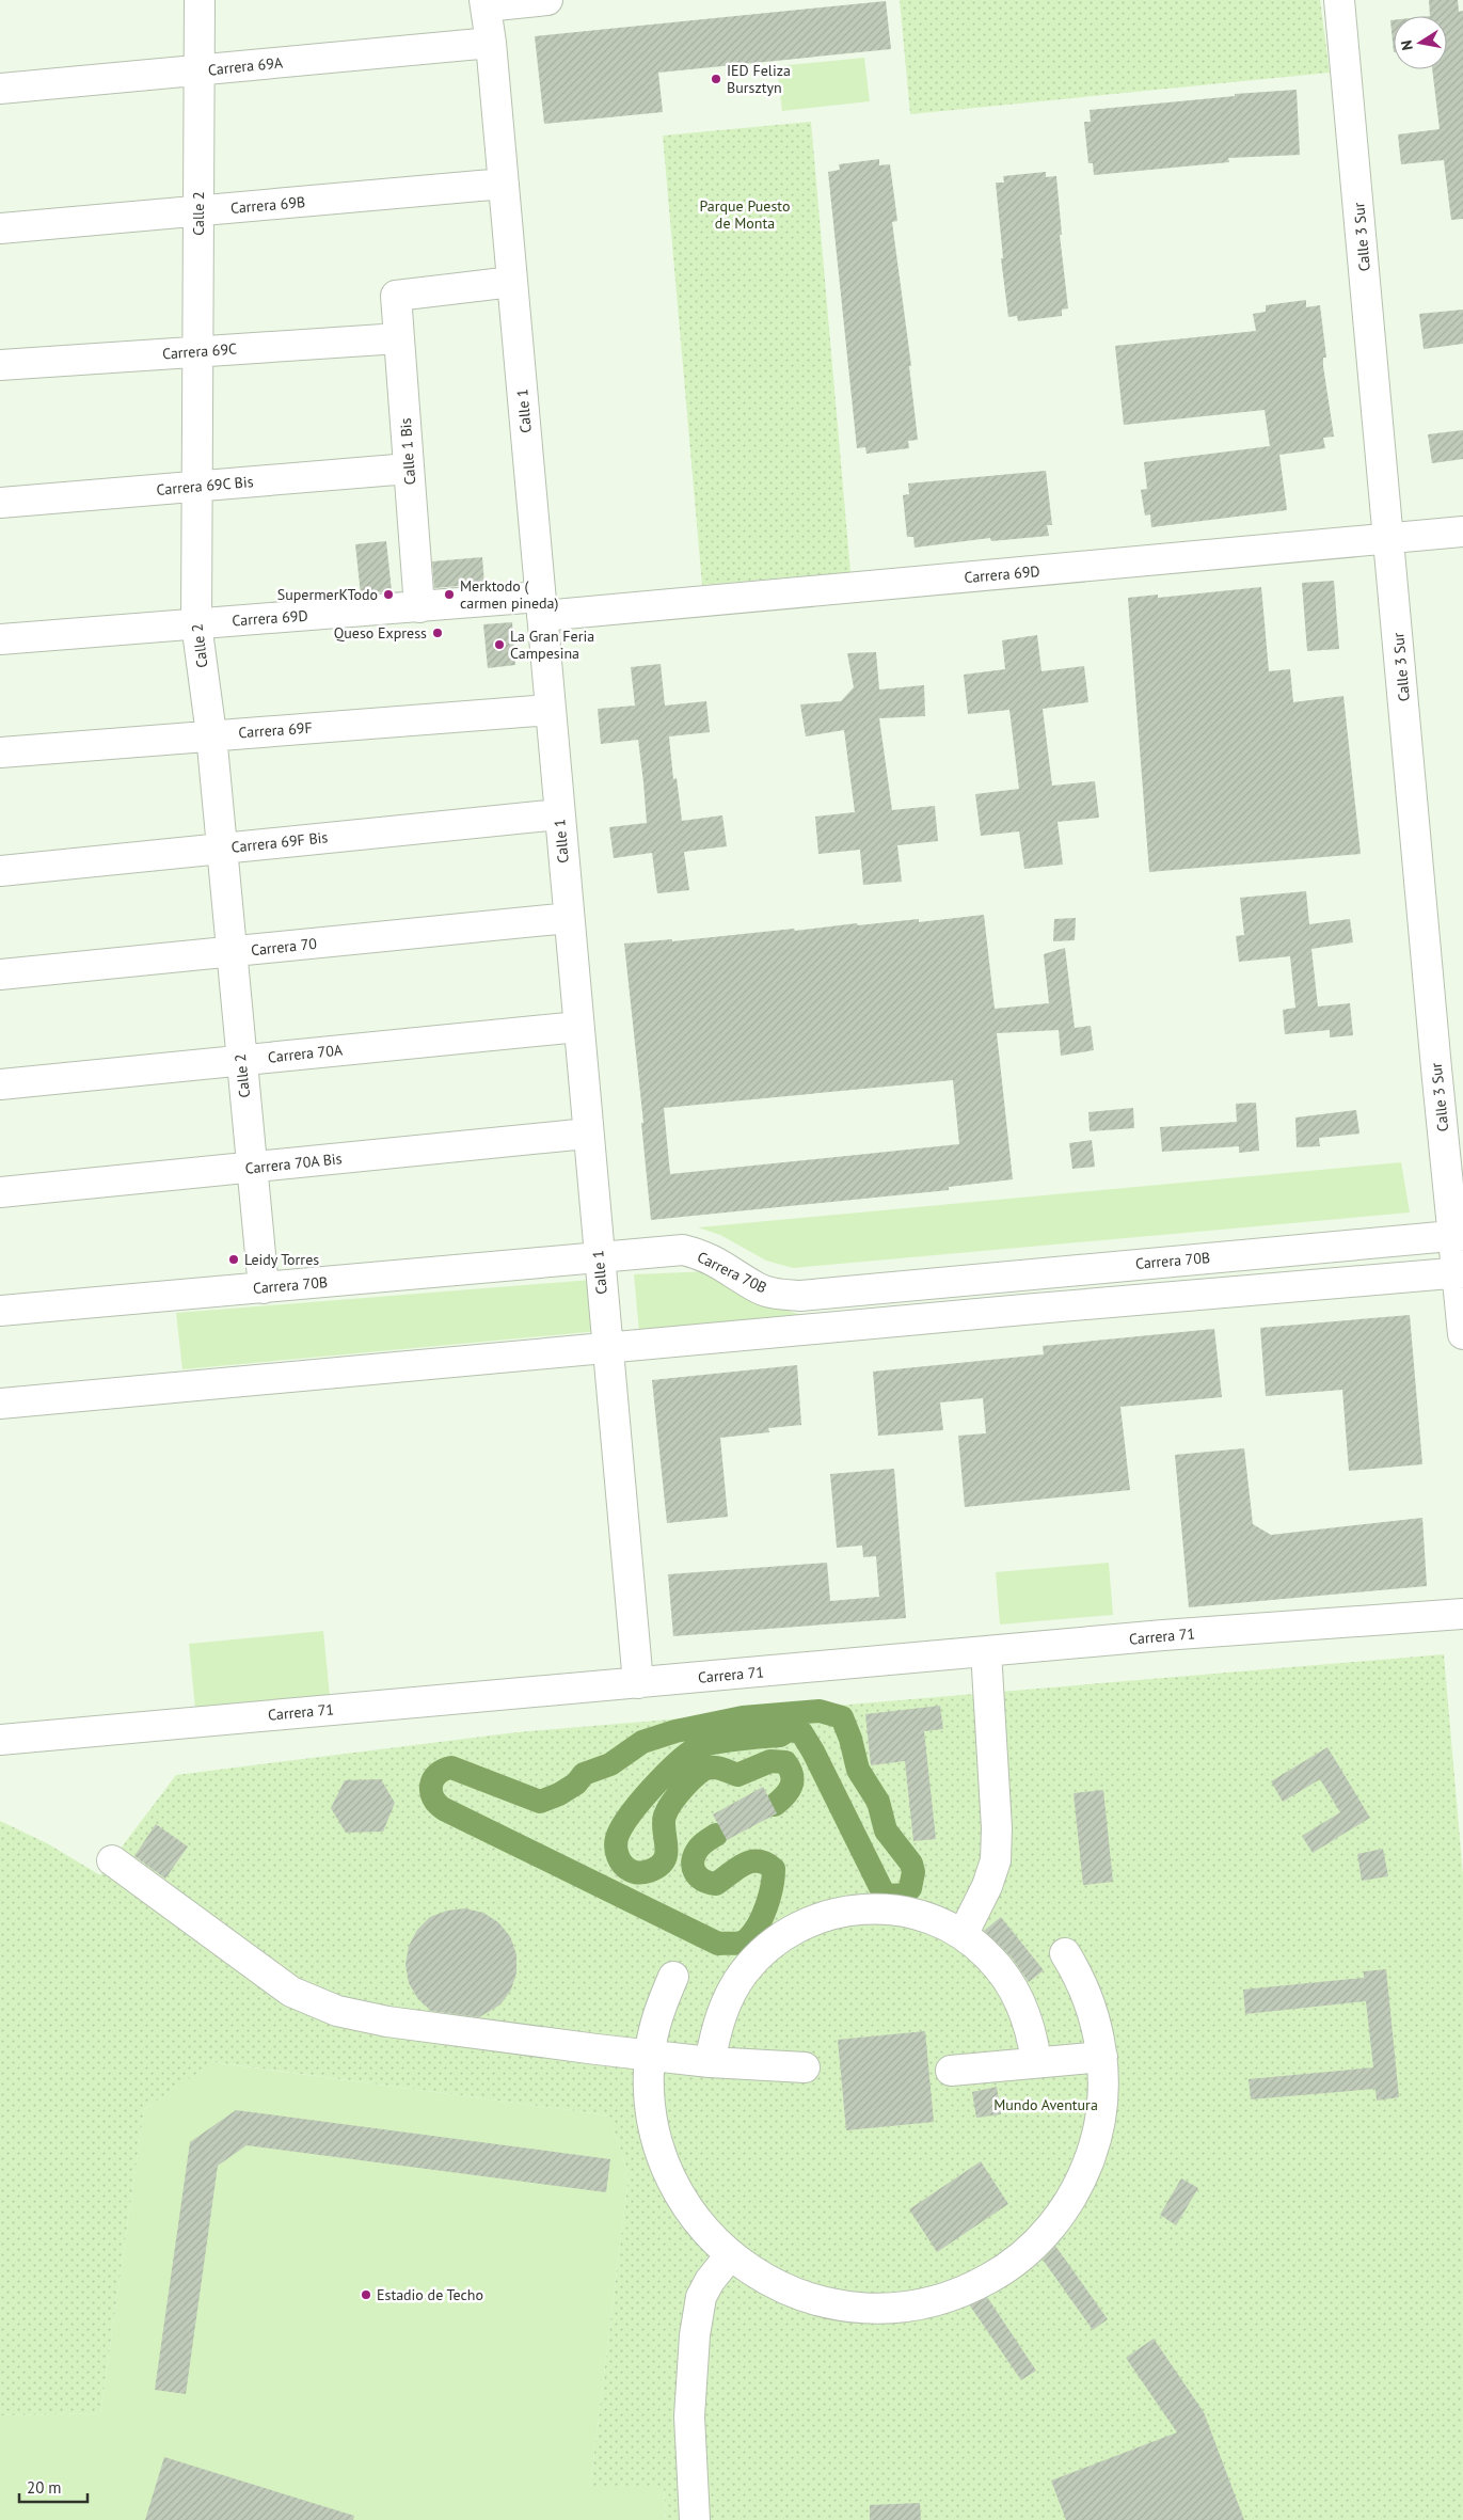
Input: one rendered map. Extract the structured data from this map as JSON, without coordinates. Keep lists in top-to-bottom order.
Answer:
{
  "streets": {
    "street": [
      "Carrera 69A",
      "Carrera 69B",
      "Calle 2",
      "Calle 3 Sur",
      "Carrera 69C",
      "Calle 1",
      "Calle 1 Bis",
      "Carrera 69C Bis",
      "Carrera 69D",
      "Carrera 69F",
      "Carrera 69F Bis",
      "Carrera 70",
      "Carrera 70A",
      "Carrera 70A Bis",
      "Carrera 70B",
      "Carrera 71"
    ]
  },
  "crossings": [
    ["Carrera 69A", "Calle 2"],
    ["Carrera 69A", "Calle 1"],
    ["Carrera 69B", "Calle 2"],
    ["Carrera 69B", "Calle 1"],
    ["Calle 2", "Carrera 69C"],
    ["Calle 2", "Carrera 69C Bis"],
    ["Calle 2", "Carrera 69D"],
    ["Calle 2", "Carrera 69F"],
    ["Calle 2", "Carrera 69F Bis"],
    ["Calle 2", "Carrera 70"],
    ["Calle 2", "Carrera 70A"],
    ["Calle 2", "Carrera 70A Bis"],
    ["Calle 2", "Carrera 70B"],
    ["Calle 3 Sur", "Carrera 69D"],
    ["Calle 3 Sur", "Carrera 70B"],
    ["Carrera 69C", "Calle 1 Bis"],
    ["Calle 1", "Calle 1 Bis"],
    ["Calle 1", "Carrera 69D"],
    ["Calle 1", "Carrera 69F"],
    ["Calle 1", "Carrera 69F Bis"],
    ["Calle 1", "Carrera 70"],
    ["Calle 1", "Carrera 70A"],
    ["Calle 1", "Carrera 70A Bis"],
    ["Calle 1", "Carrera 70B"],
    ["Calle 1", "Carrera 71"],
    ["Calle 1 Bis", "Carrera 69C Bis"],
    ["Calle 1 Bis", "Carrera 69D"]
  ],
  "parks": ["Parque Puesto de Monta", "Mundo Aventura"],
  "places": [
    "IED Feliza Bursztyn",
    "SupermerKTodo",
    "Merktodo ( carmen pineda)",
    "Queso Express",
    "La Gran Feria Campesina",
    "Leidy Torres",
    "Estadio de Techo"
  ],
  "scale_bar": "20 m",
  "north": "left"
}
